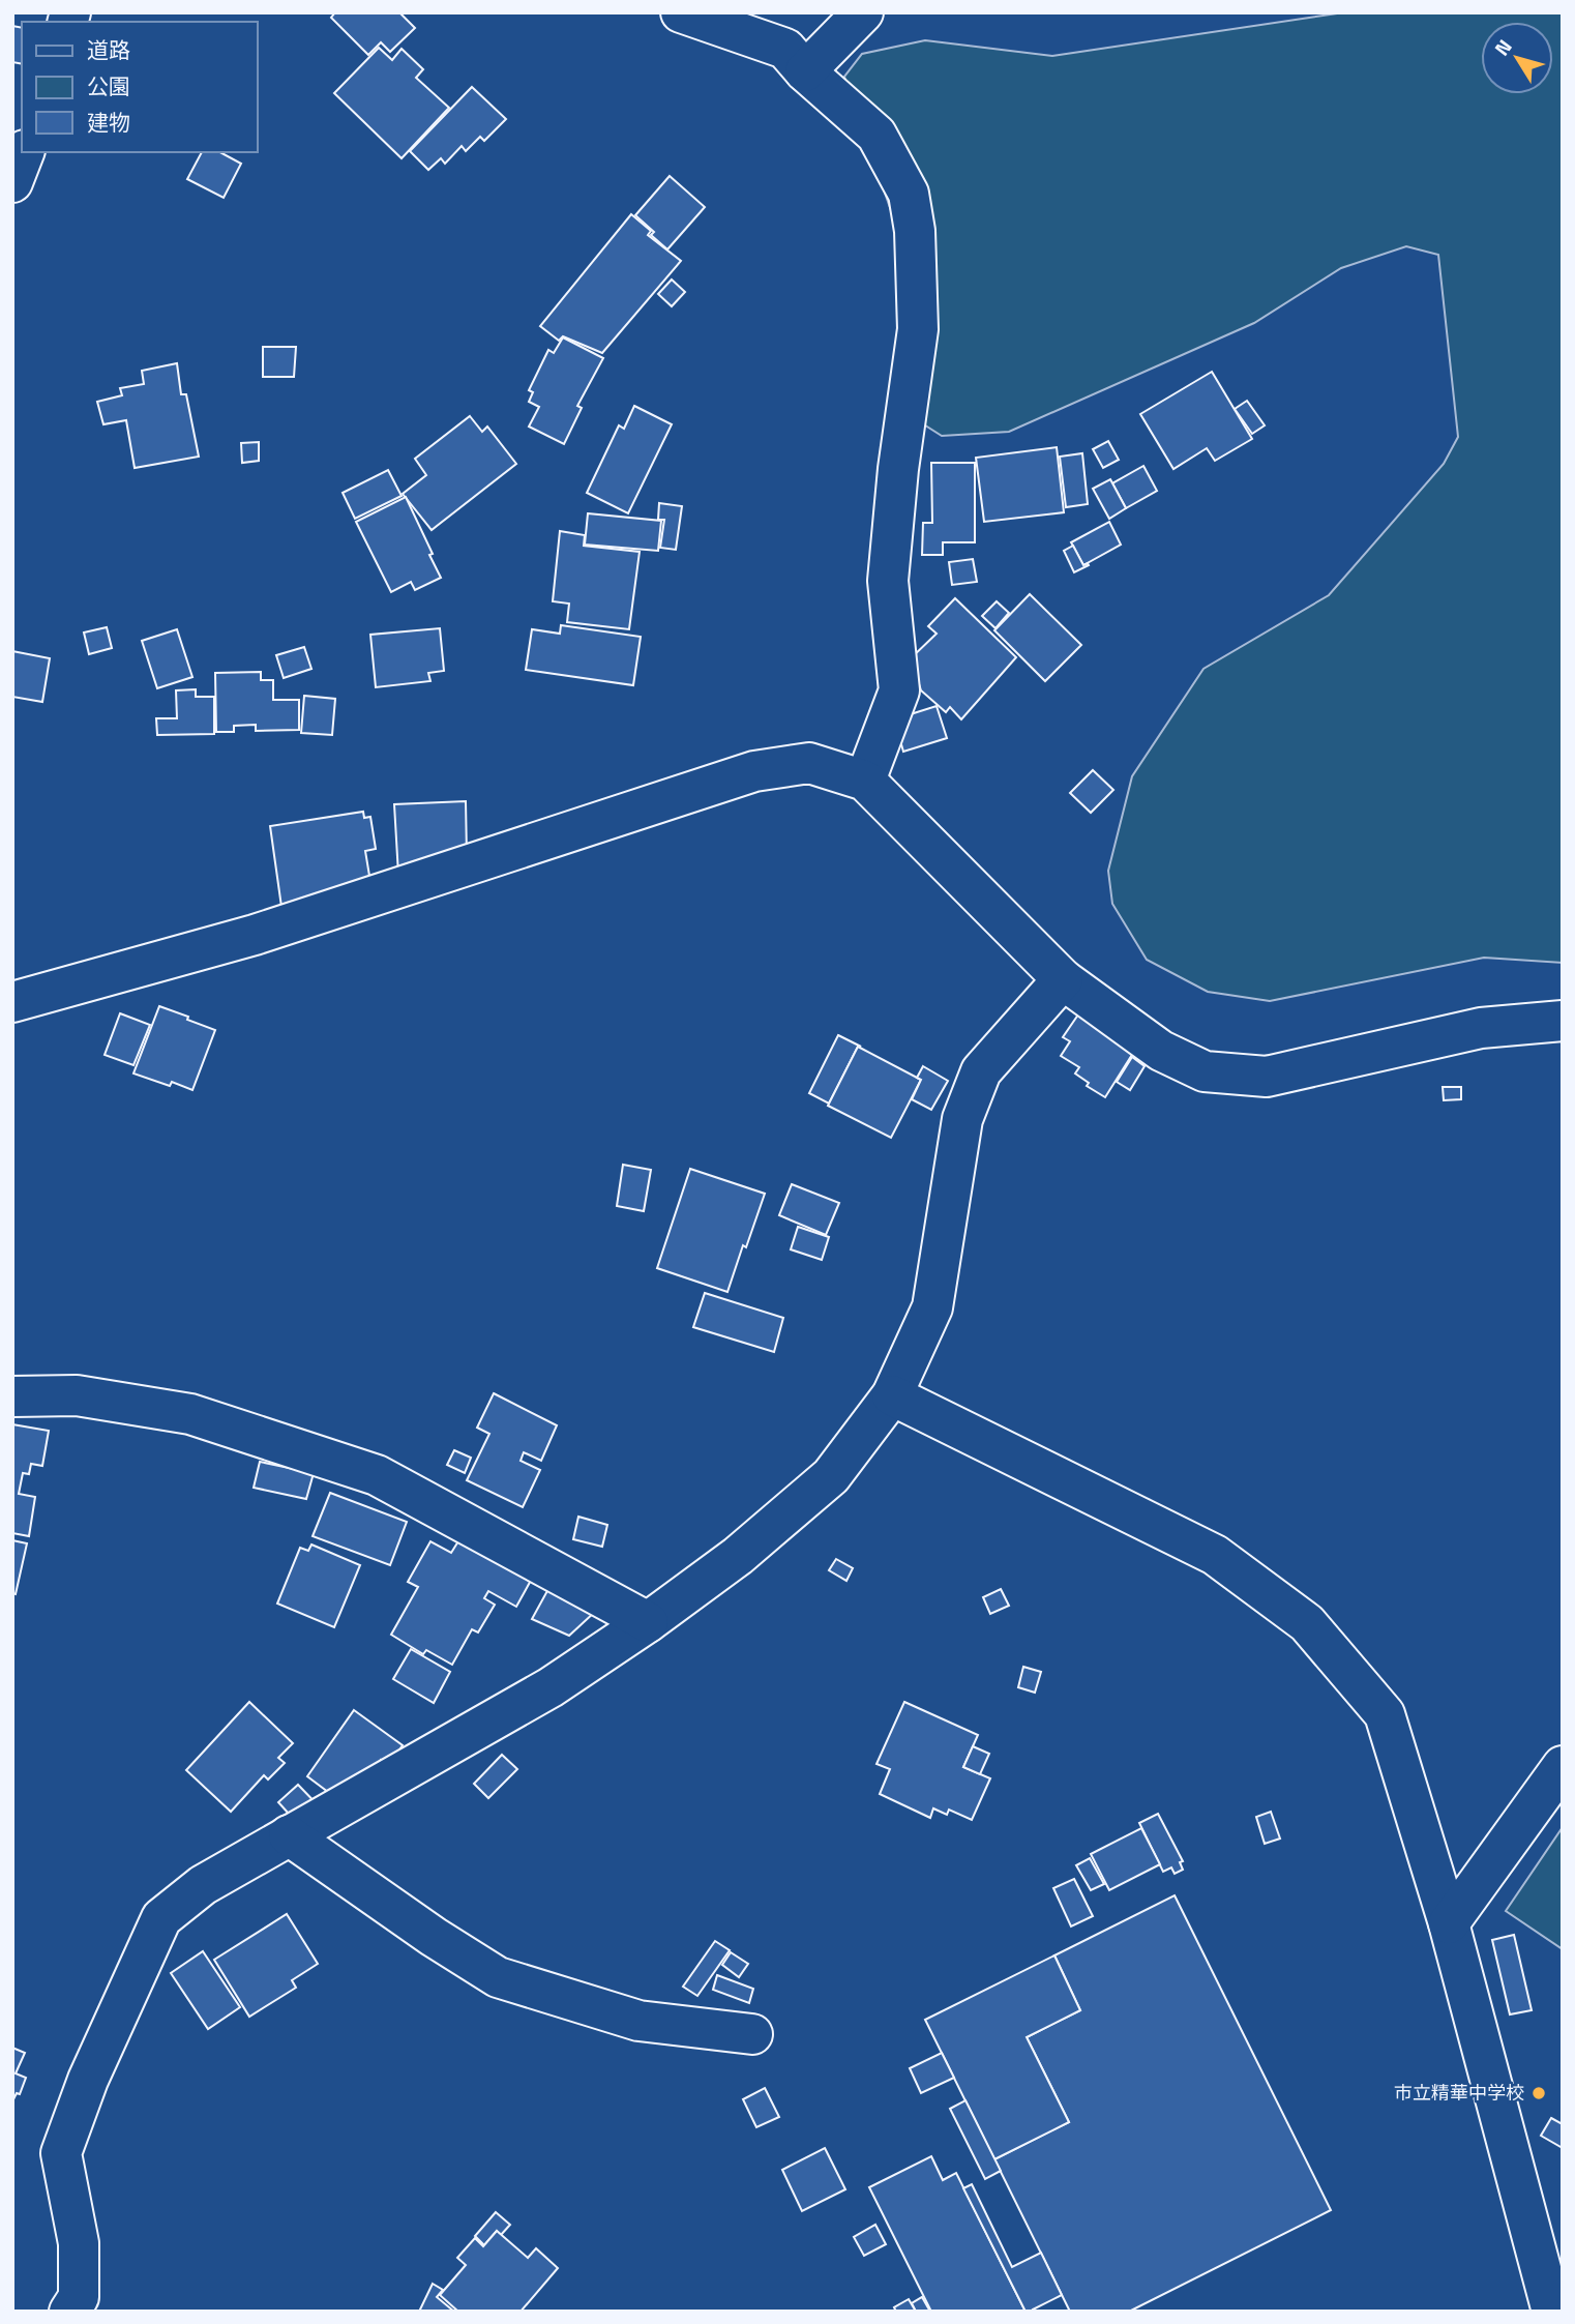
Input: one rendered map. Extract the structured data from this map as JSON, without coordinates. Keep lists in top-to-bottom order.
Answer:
{
  "places": ["市立精華中学校"],
  "legend": ["道路", "公園", "建物"],
  "north": "top left"
}
